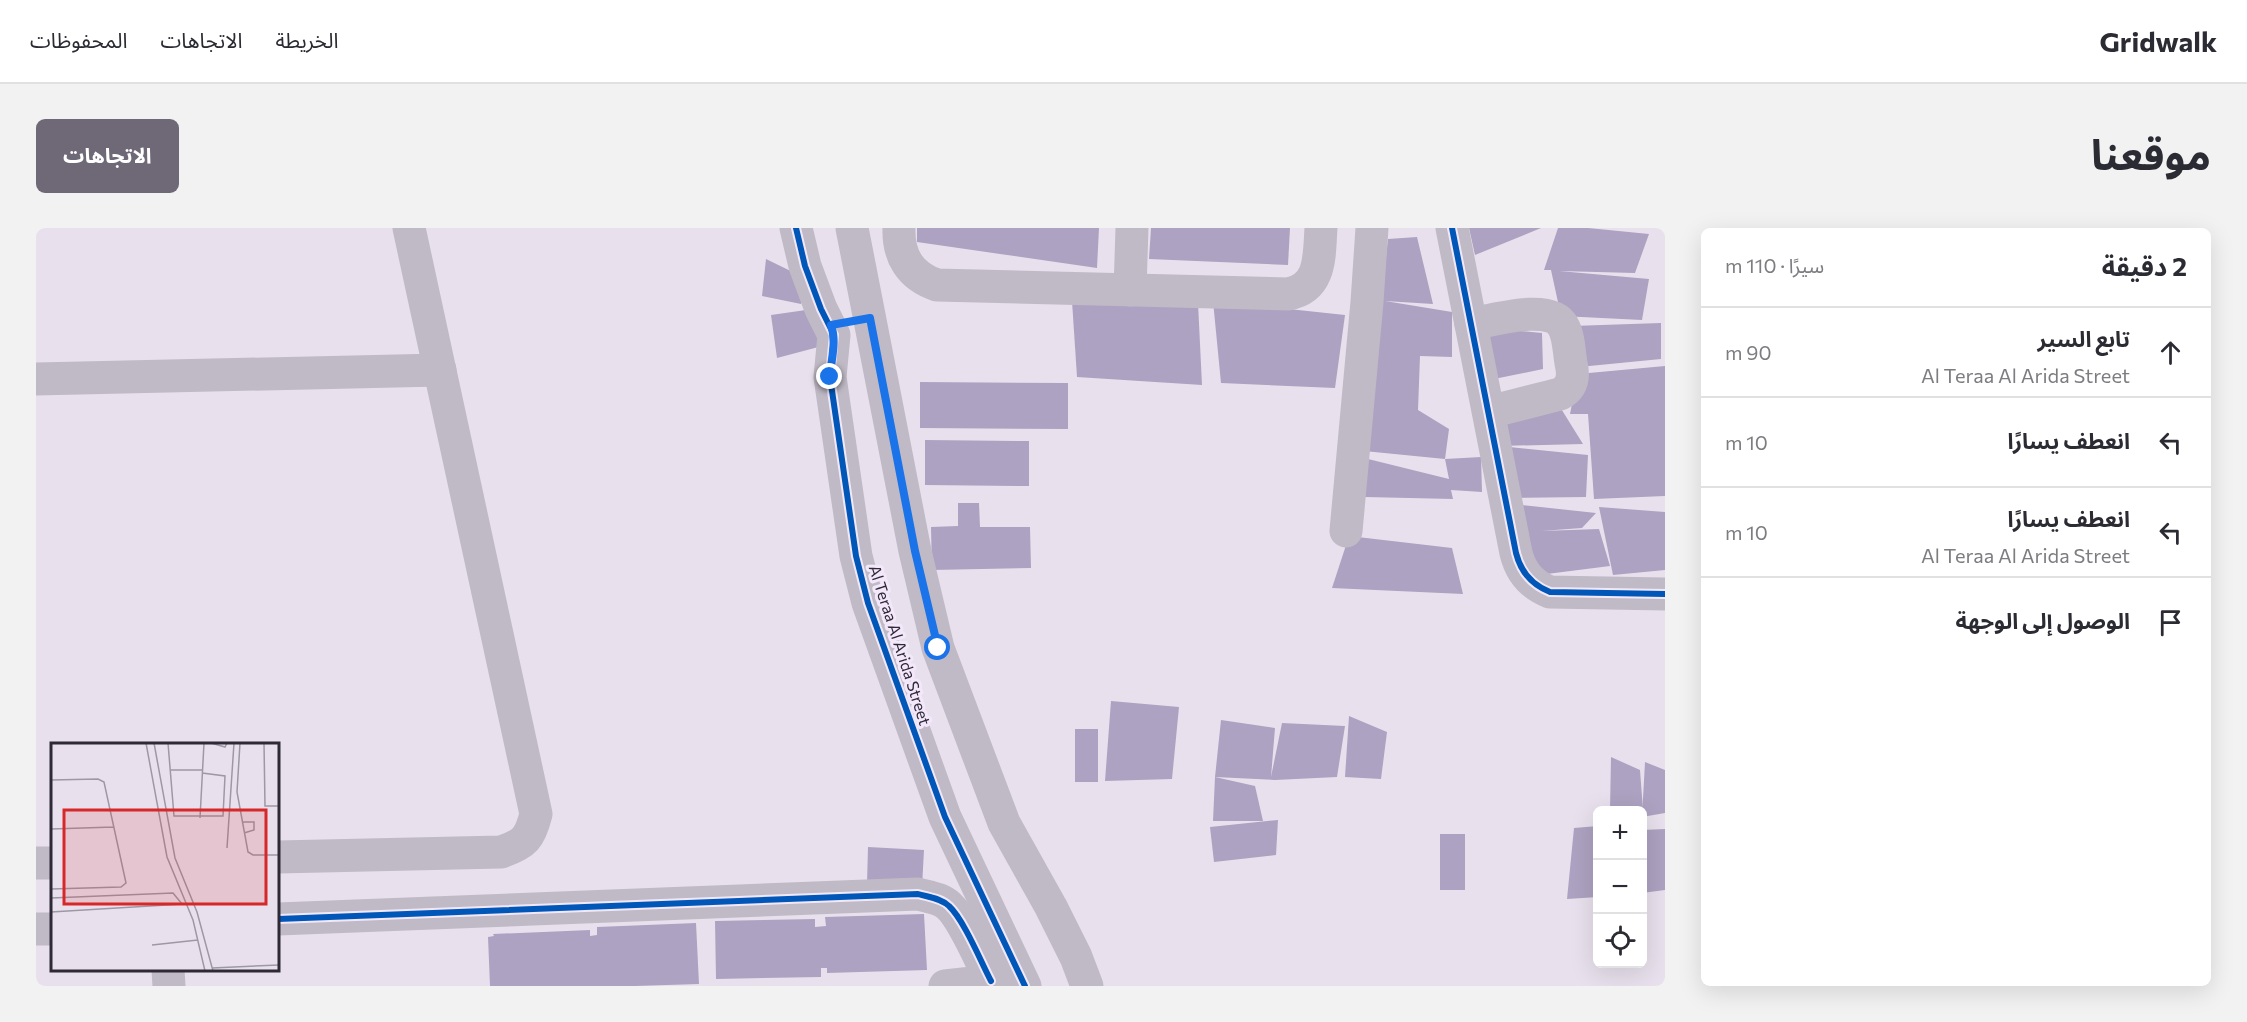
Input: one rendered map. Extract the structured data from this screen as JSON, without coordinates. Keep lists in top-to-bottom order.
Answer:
{
  "streets": {
    "street": ["Al Teraa Al Arida Street"]
  },
  "page": {
    "header": "Gridwalk",
    "nav": ["الخريطة", "الاتجاهات", "المحفوظات"],
    "title": "موقعنا",
    "buttons": "الاتجاهات",
    "heading": ["2 دقيقة", "سيرًا · 110 m"],
    "list": [
      ["تابع السير", "Al Teraa Al Arida Street", "90 m"],
      ["انعطف يسارًا", "10 m"],
      ["انعطف يسارًا", "Al Teraa Al Arida Street", "10 m"],
      "الوصول إلى الوجهة"
    ],
    "map_buttons": ["+", "−"]
  }
}
